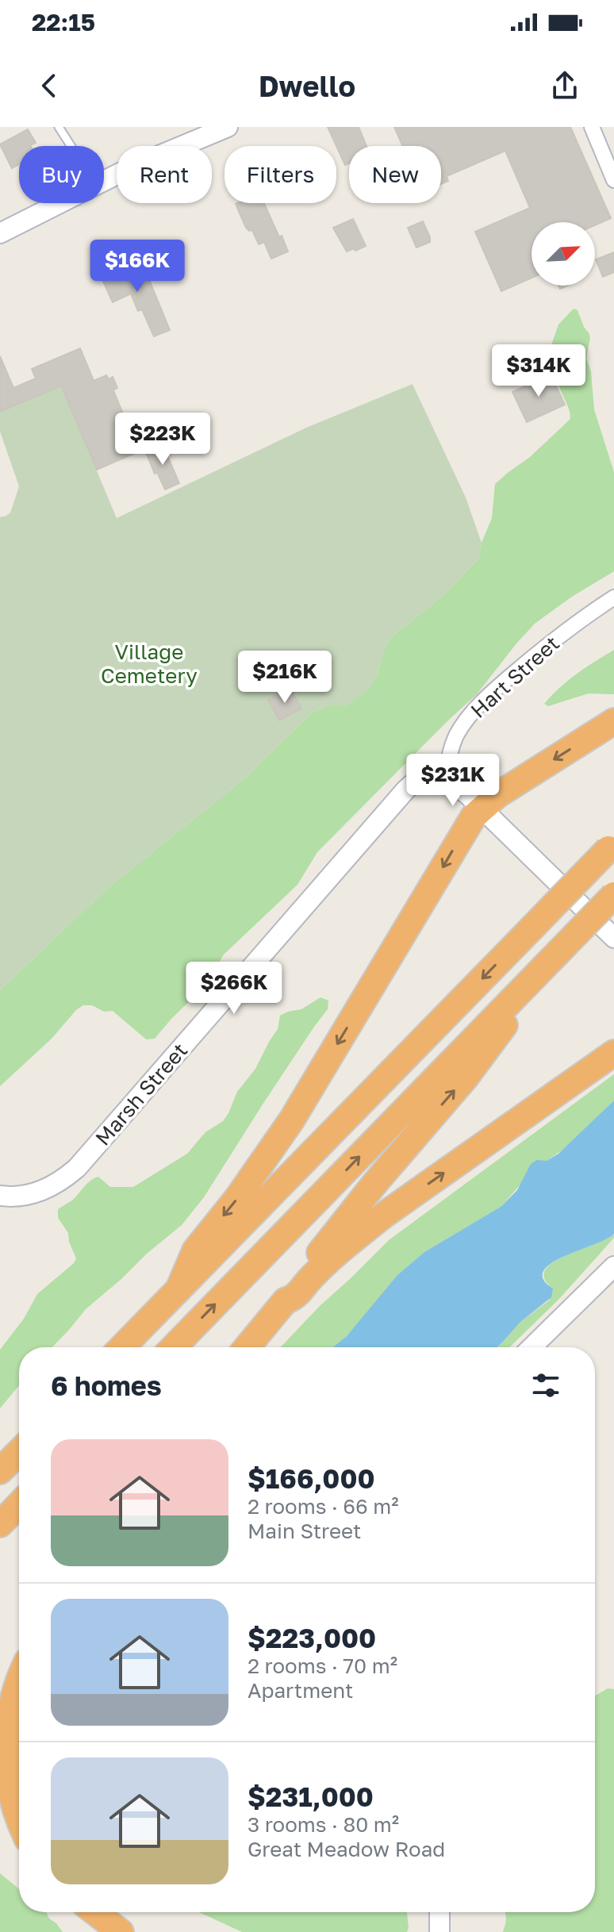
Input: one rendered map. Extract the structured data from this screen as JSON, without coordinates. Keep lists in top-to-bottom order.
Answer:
{
  "streets": {
    "street": ["Hart Street", "Marsh Street"]
  },
  "crossings": [
    ["Hart Street", "Marsh Street"]
  ],
  "parks": ["Village Cemetery"],
  "north": "top right",
  "page": {
    "status": "22:15",
    "header": "Dwello",
    "chip": [
      "Buy",
      "Rent",
      "Filters",
      "New"
    ],
    "price": [
      "$166K",
      "$314K",
      "$223K",
      "$216K",
      "$231K",
      "$266K"
    ],
    "heading": "6 homes",
    "list": [
      {
        "name": "$166,000",
        "note": "2 rooms · 66 m² · Main Street"
      },
      {
        "name": "$223,000",
        "note": "2 rooms · 70 m² · Apartment"
      },
      {
        "name": "$231,000",
        "note": "3 rooms · 80 m² · Great Meadow Road"
      }
    ]
  }
}
